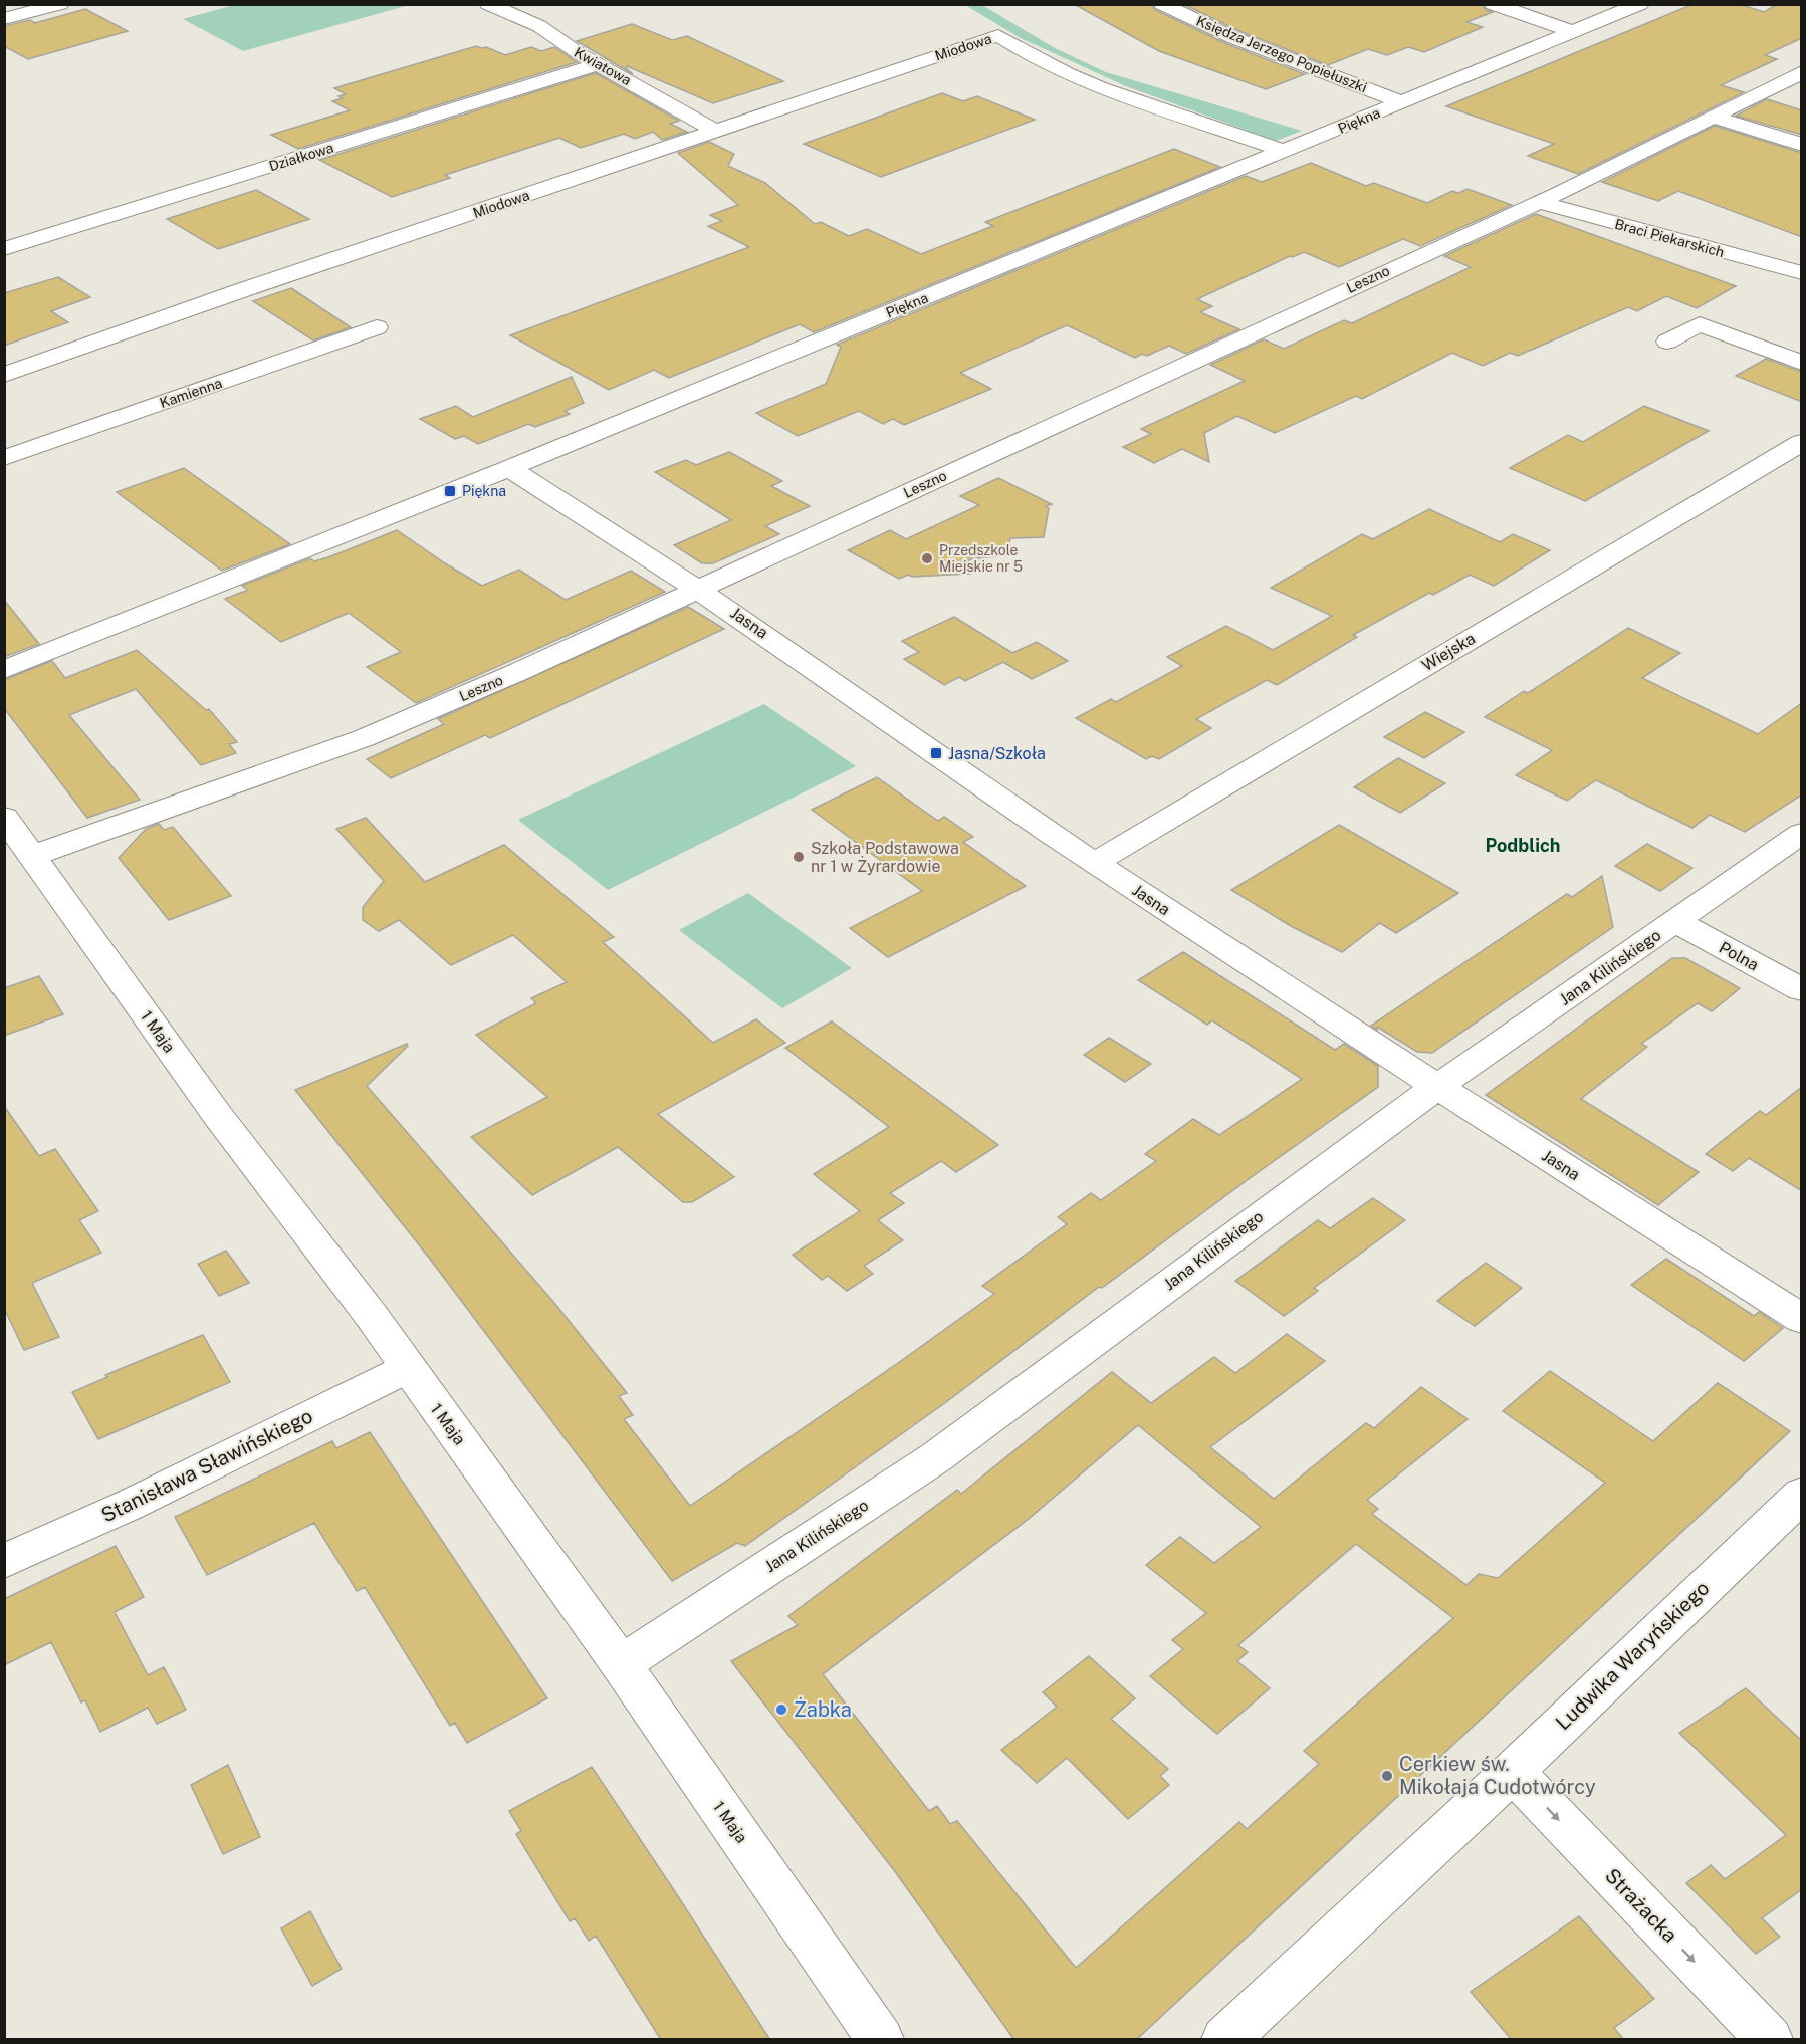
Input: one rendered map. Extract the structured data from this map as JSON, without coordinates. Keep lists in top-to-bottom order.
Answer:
{
  "streets": {
    "street": [
      "Miodowa",
      "Księdza Jerzego Popiełuszki",
      "Kwiatowa",
      "Piękna",
      "Działkowa",
      "Braci Piekarskich",
      "Leszno",
      "Kamienna",
      "Jasna",
      "Wiejska",
      "Polna",
      "Jana Kilińskiego",
      "1 Maja",
      "Stanisława Sławińskiego",
      "Ludwika Waryńskiego",
      "Strażacka"
    ]
  },
  "crossings": [
    ["Miodowa", "Kwiatowa"],
    ["Miodowa", "Piękna"],
    ["Księdza Jerzego Popiełuszki", "Piękna"],
    ["Kwiatowa", "Działkowa"],
    ["Piękna", "Jasna"],
    ["Braci Piekarskich", "Leszno"],
    ["Leszno", "Jasna"],
    ["Leszno", "1 Maja"],
    ["Jasna", "Wiejska"],
    ["Jasna", "Jana Kilińskiego"],
    ["Polna", "Jana Kilińskiego"],
    ["Jana Kilińskiego", "1 Maja"],
    ["1 Maja", "Stanisława Sławińskiego"],
    ["Ludwika Waryńskiego", "Strażacka"]
  ],
  "one_way": ["Strażacka"],
  "districts": ["Podblich"],
  "places": {
    "transit": ["Piękna", "Jasna/Szkoła"],
    "other": [
      "Przedszkole Miejskie nr 5",
      "Szkoła Podstawowa nr 1 w Żyrardowie",
      "Żabka",
      "Cerkiew św. Mikołaja Cudotwórcy"
    ]
  }
}
